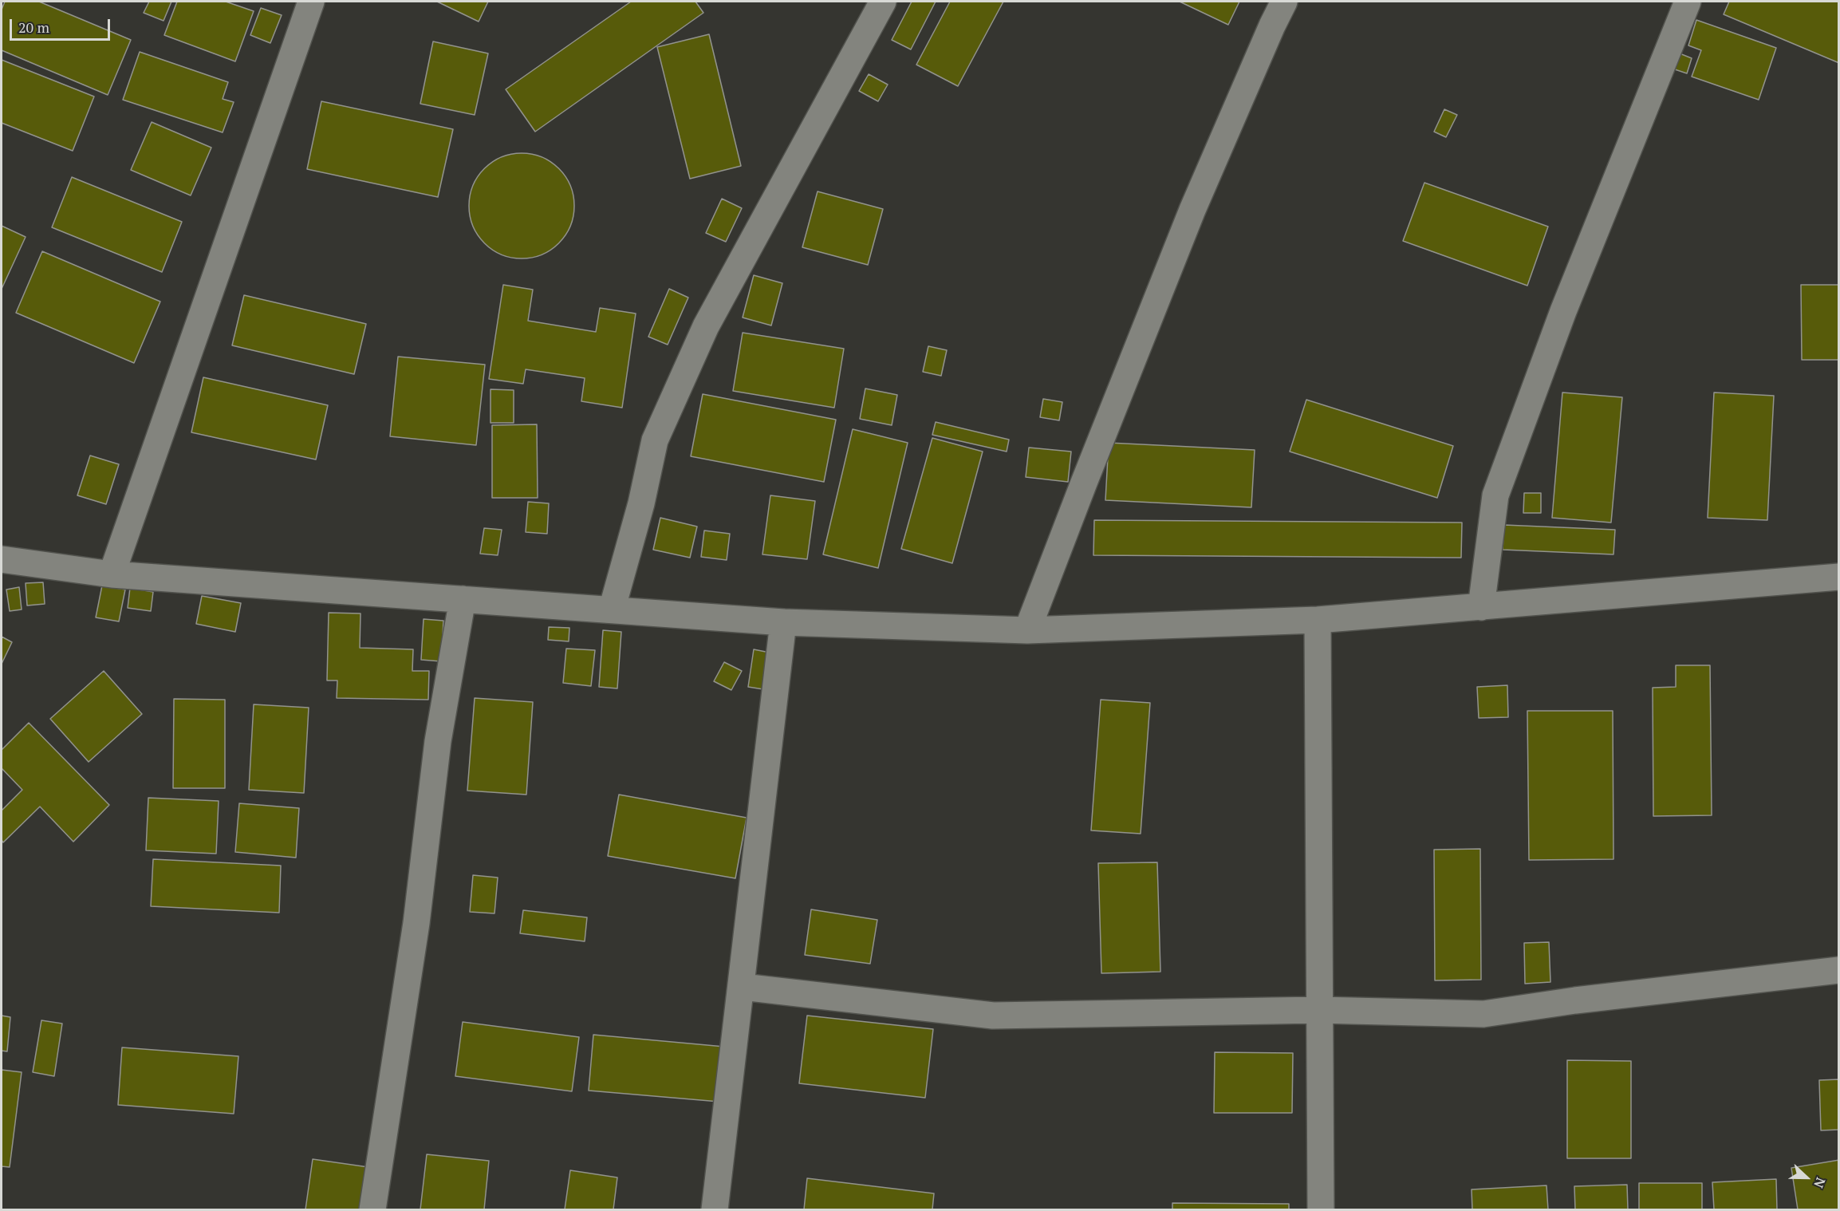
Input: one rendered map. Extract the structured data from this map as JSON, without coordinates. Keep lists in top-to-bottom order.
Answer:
{
  "scale_bar": "20 m",
  "north": "right"
}
